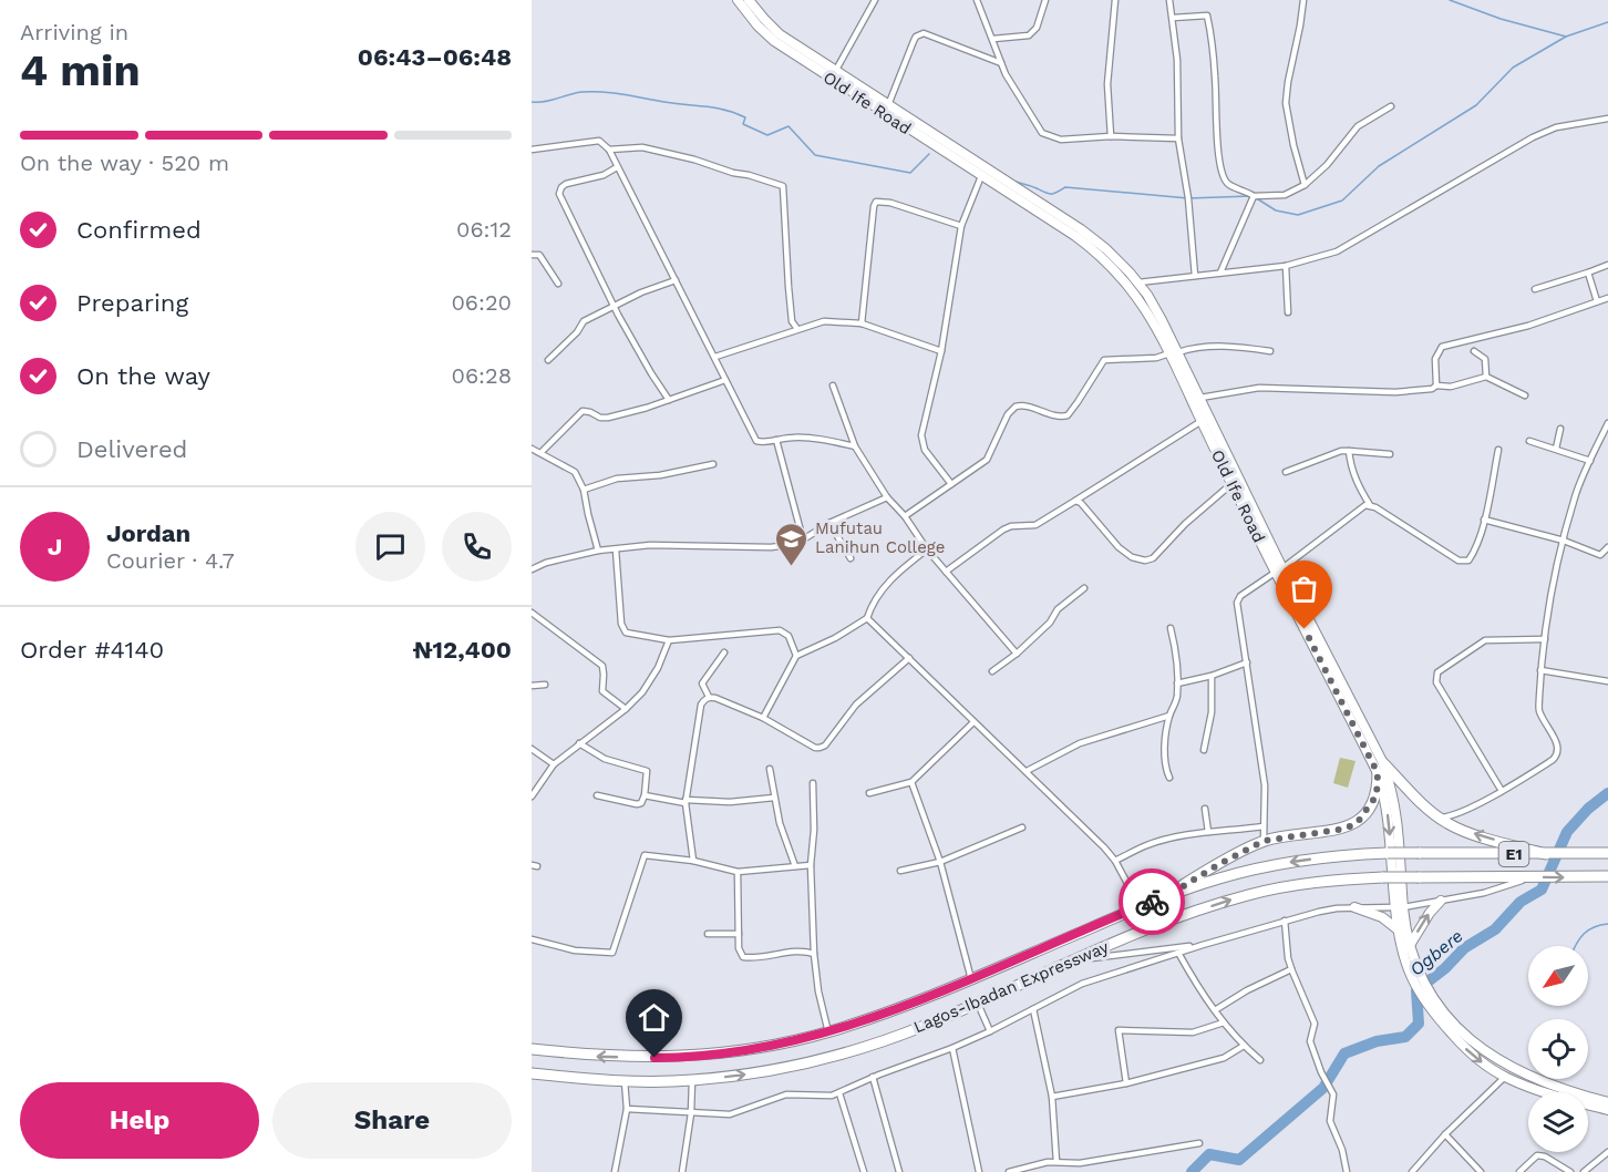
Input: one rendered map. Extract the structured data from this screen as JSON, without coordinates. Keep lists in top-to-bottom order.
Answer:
{
  "streets": {
    "highway": ["E1", "Lagos-Ibadan Expressway"],
    "main road": ["Old Ife Road"]
  },
  "water": ["Ogbere"],
  "places": {
    "school or university": ["Mufutau Lanihun College"]
  },
  "north": "bottom left",
  "page": {
    "heading": ["4 min", "Arriving in", "06:43–06:48"],
    "panel": [
      "Jordan",
      "Courier · 4.7",
      "Order #4140",
      "₦12,400"
    ],
    "bar": "On the way · 520 m",
    "list": [
      ["Confirmed", "06:12"],
      ["Preparing", "06:20"],
      ["On the way", "06:28"],
      "Delivered"
    ],
    "round": "J",
    "buttons": ["Help", "Share"]
  }
}
